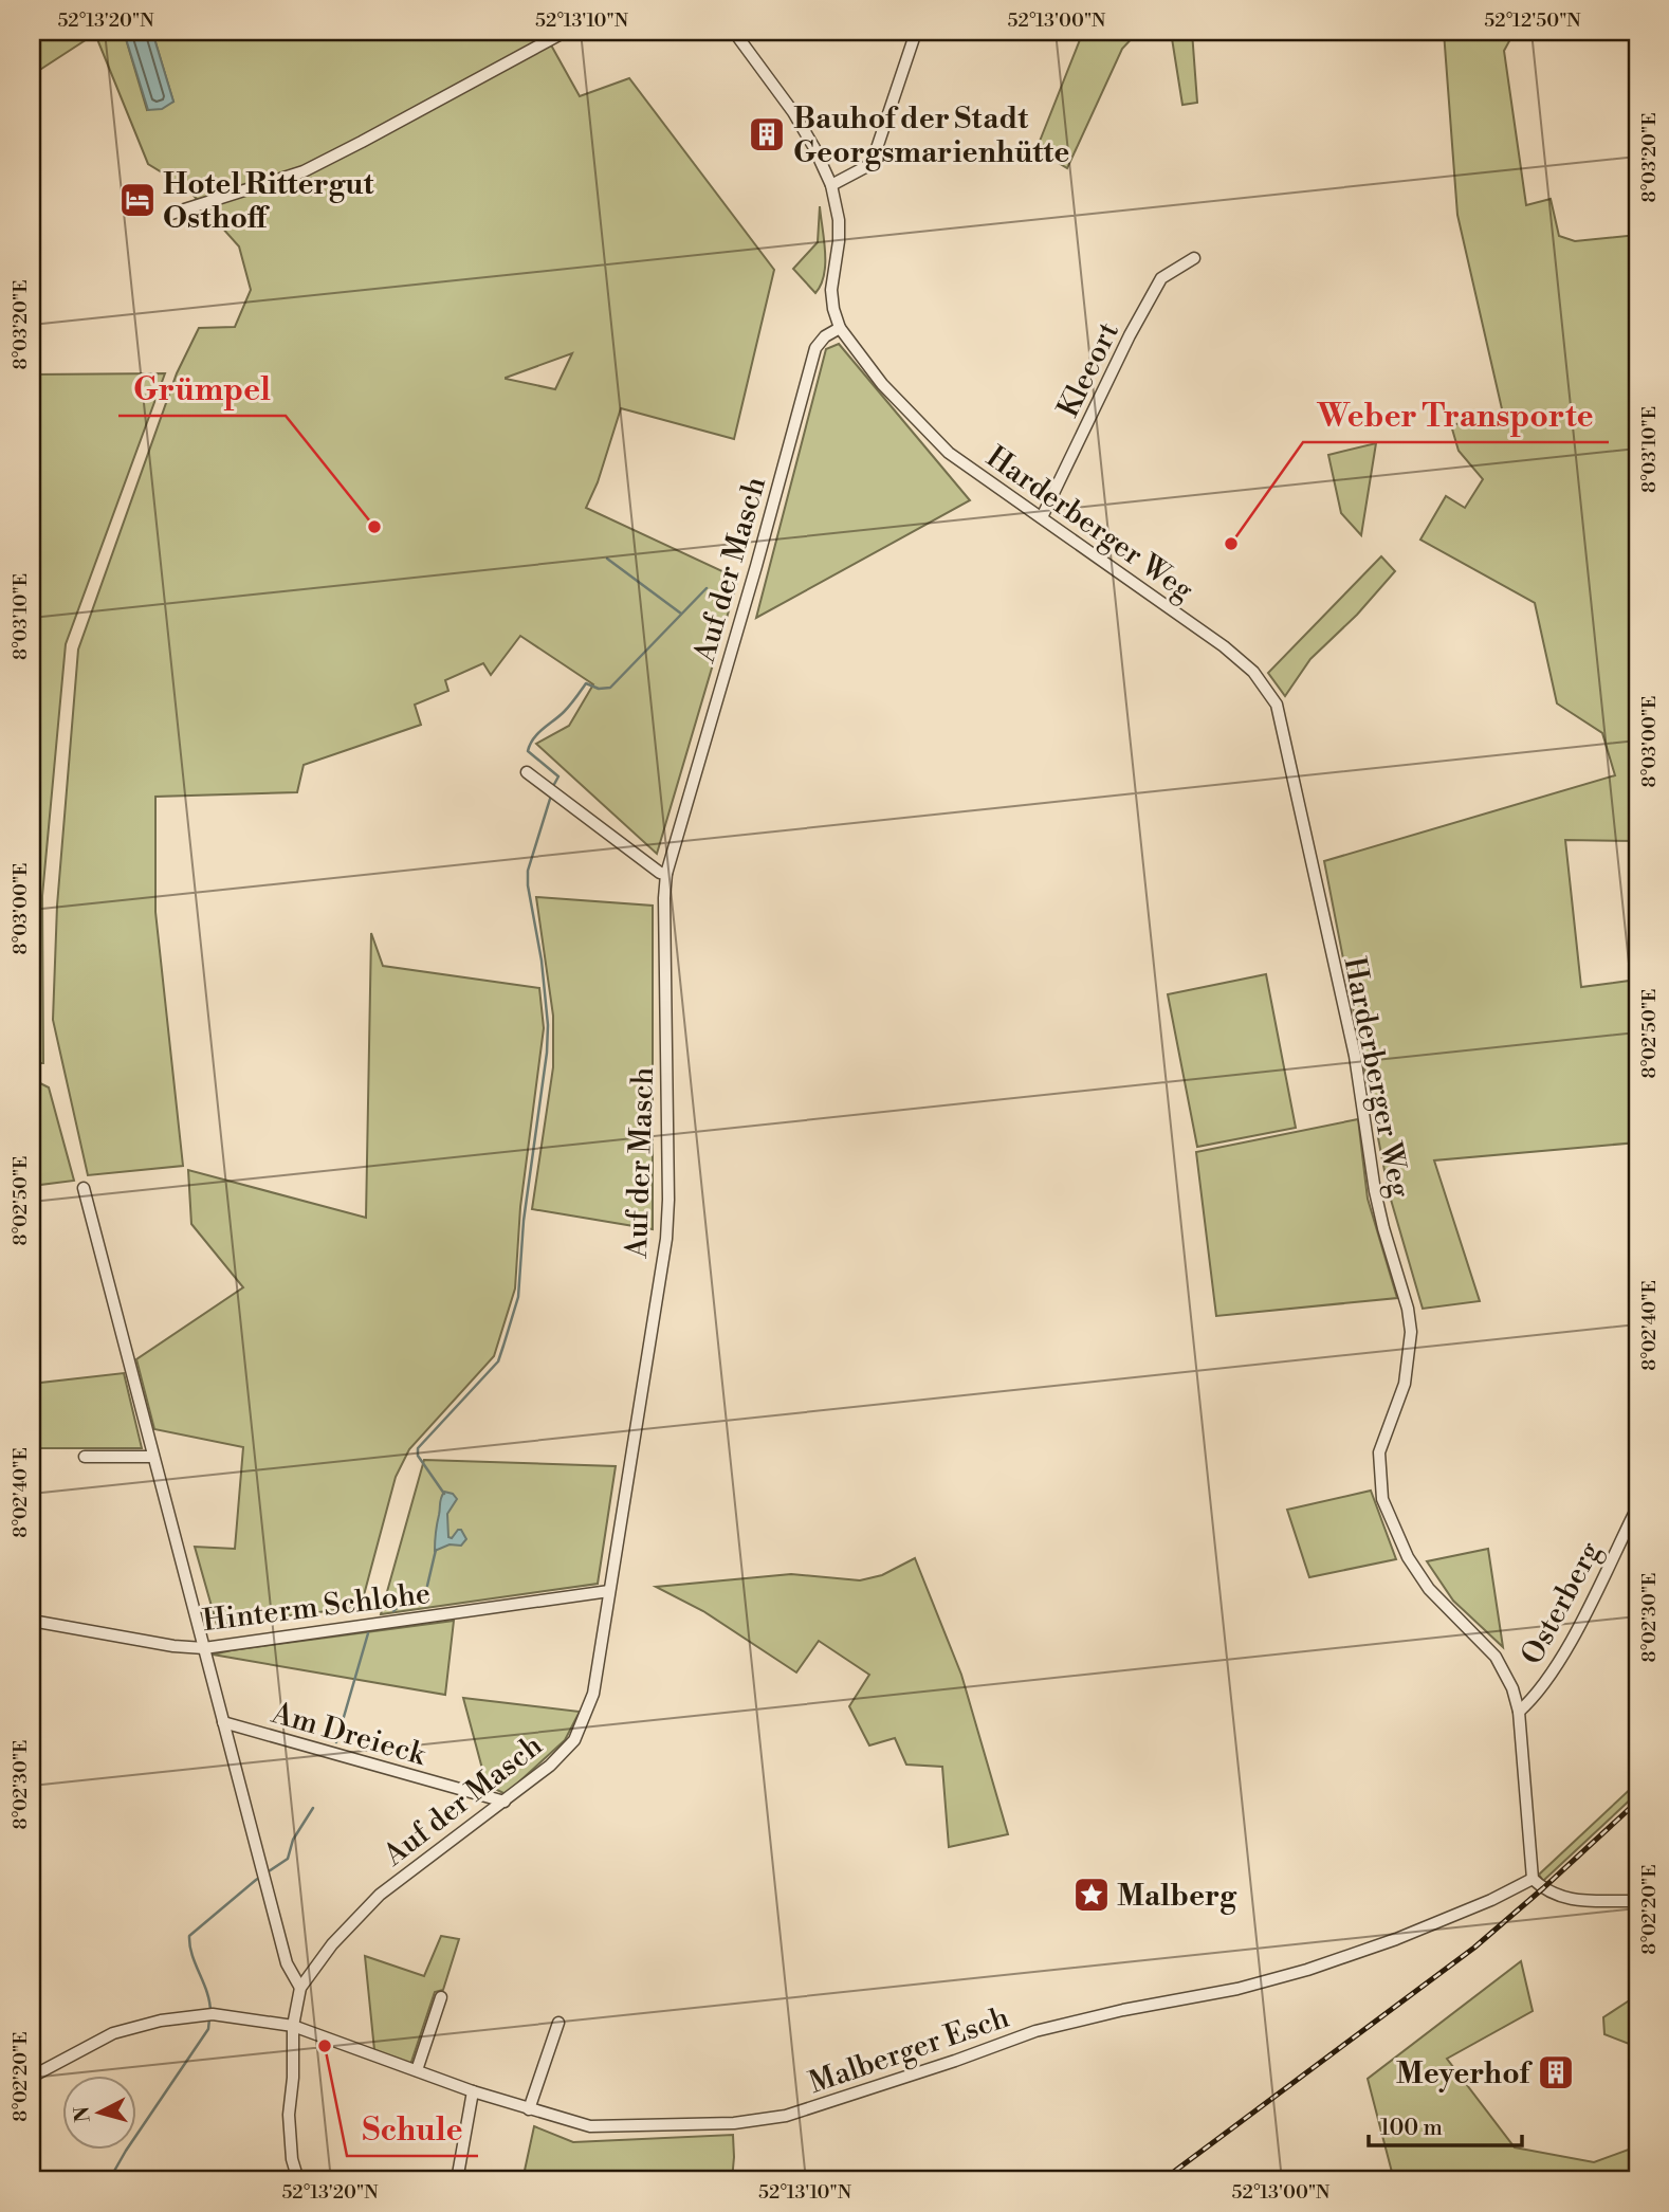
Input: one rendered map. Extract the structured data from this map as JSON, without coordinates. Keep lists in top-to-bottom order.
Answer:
{
  "streets": {
    "street": [
      "Kleeort",
      "Harderberger Weg",
      "Auf der Masch",
      "Osterberg",
      "Hinterm Schlohe",
      "Am Dreieck",
      "Malberger Esch"
    ]
  },
  "crossings": [
    ["Kleeort", "Harderberger Weg"],
    ["Harderberger Weg", "Auf der Masch"],
    ["Harderberger Weg", "Osterberg"],
    ["Harderberger Weg", "Malberger Esch"],
    ["Auf der Masch", "Hinterm Schlohe"],
    ["Auf der Masch", "Am Dreieck"]
  ],
  "places": {
    "building": ["Bauhof der Stadt Georgsmarienhütte", "Meyerhof"],
    "hotel": ["Hotel Rittergut Osthoff"],
    "other": ["Grümpel", "Weber Transporte", "Schule"],
    "place": ["Malberg"]
  },
  "scale_bar": "100 m",
  "north": "left",
  "coordinates": [
    "52°13'20\"N",
    "52°13'10\"N",
    "52°13'00\"N",
    "52°12'50\"N",
    "8°03'20\"E",
    "8°03'10\"E",
    "8°03'00\"E",
    "8°02'50\"E",
    "8°02'40\"E",
    "8°02'30\"E",
    "8°02'20\"E"
  ]
}
